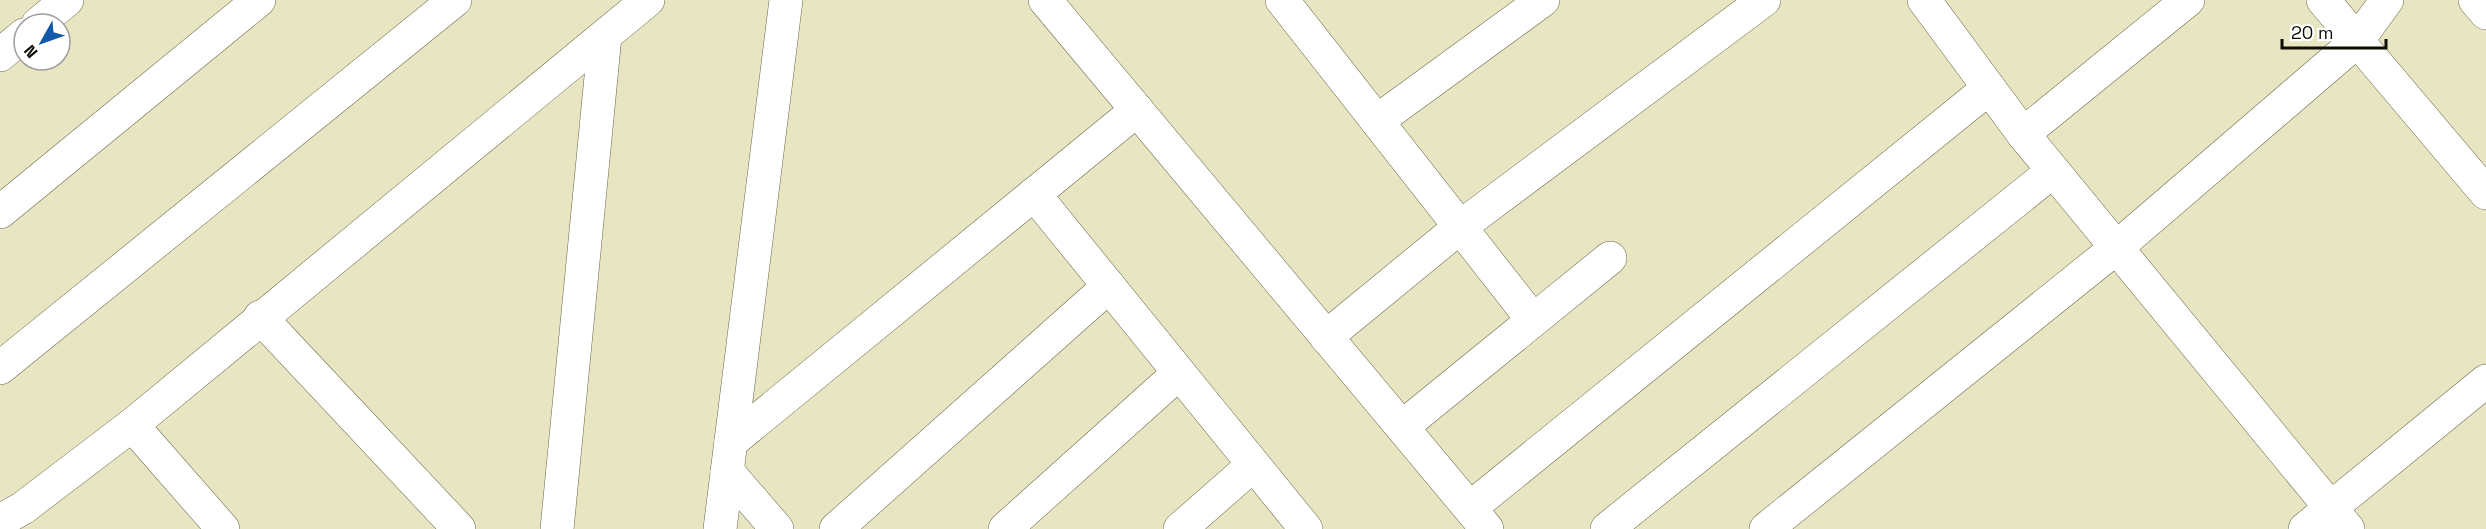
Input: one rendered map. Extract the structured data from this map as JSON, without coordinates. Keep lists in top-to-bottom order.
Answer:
{
  "scale_bar": "20 m",
  "north": "bottom left"
}
